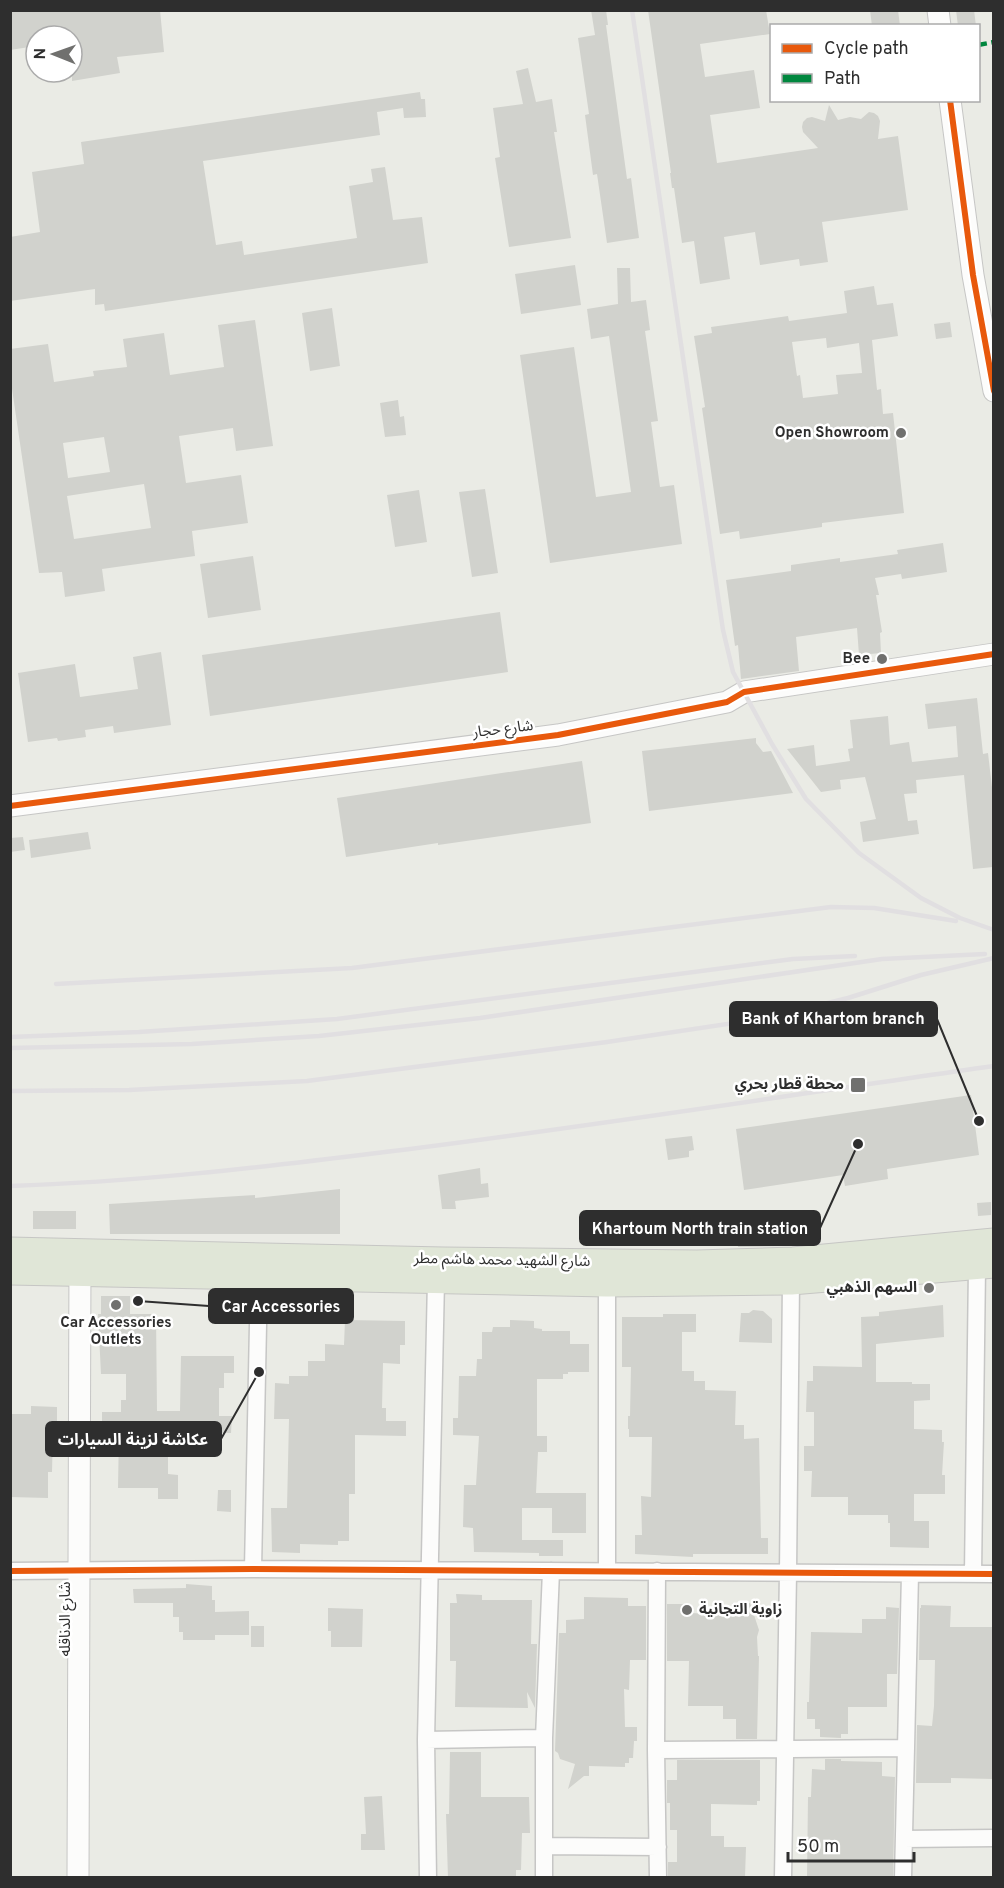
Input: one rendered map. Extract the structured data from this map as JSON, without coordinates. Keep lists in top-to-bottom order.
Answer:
{
  "streets": {
    "main road": ["شارع الشهيد محمد هاشم مطر"],
    "street": ["شارع حجار", "شارع الدناقله"]
  },
  "crossings": [
    ["شارع الشهيد محمد هاشم مطر", "شارع الدناقله"]
  ],
  "places": {
    "other": [
      "Open Showroom",
      "Bee",
      "Bank of Khartom branch",
      "Khartoum North train station",
      "السهم الذهبي",
      "Car Accessories",
      "Car Accessories Outlets",
      "عكاشة لزينة السيارات",
      "زاوية التجانية"
    ],
    "transit": ["محطة قطار بحري"]
  },
  "legend": ["Cycle path", "Path"],
  "scale_bar": "50 m",
  "north": "left"
}
